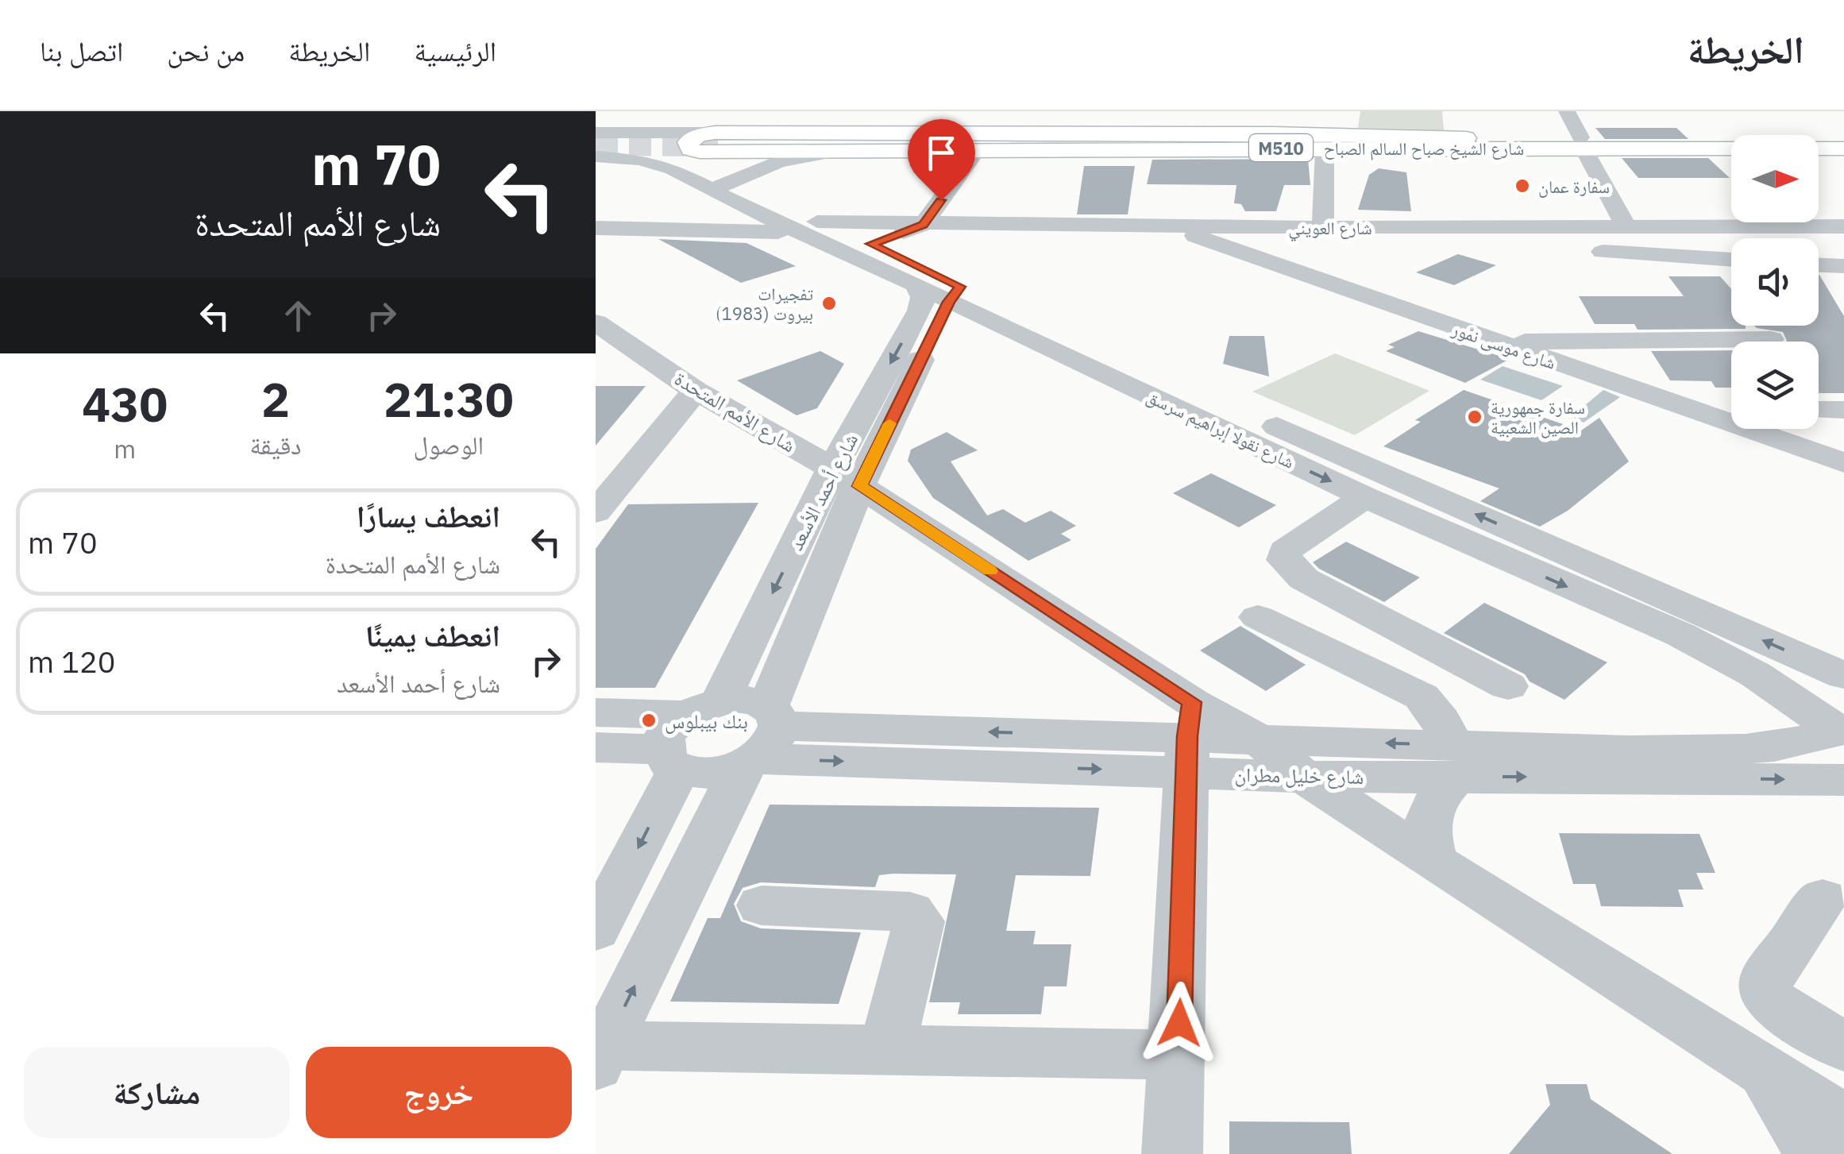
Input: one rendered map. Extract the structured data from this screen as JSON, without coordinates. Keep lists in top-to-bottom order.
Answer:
{
  "streets": {
    "highway": ["M510", "شارع الشيخ صباح السالم الصباح"],
    "street": [
      "شارع العويني",
      "شارع موسى نمّور",
      "شارع الأمم المتحدة",
      "شارع نقولا إبراهيم سرسق",
      "شارع أحمد الأسعد",
      "شارع خليل مطران"
    ]
  },
  "crossings": [
    ["شارع الشيخ صباح السالم الصباح", "شارع نقولا إبراهيم سرسق"],
    ["شارع العويني", "شارع موسى نمّور"],
    ["شارع العويني", "شارع نقولا إبراهيم سرسق"],
    ["شارع الأمم المتحدة", "شارع أحمد الأسعد"],
    ["شارع الأمم المتحدة", "شارع خليل مطران"],
    ["شارع نقولا إبراهيم سرسق", "شارع أحمد الأسعد"],
    ["شارع نقولا إبراهيم سرسق", "شارع خليل مطران"],
    ["شارع أحمد الأسعد", "شارع خليل مطران"]
  ],
  "places": [
    "سفارة عمان",
    "تفجيرات بيروت (1983)",
    "سفارة جمهورية الصين الشعبية",
    "بنك بيبلوس"
  ],
  "north": "right",
  "page": {
    "header": "الخريطة",
    "nav": [
      "الرئيسية",
      "الخريطة",
      "من نحن",
      "اتصل بنا"
    ],
    "turn": ["70 m", "شارع الأمم المتحدة"],
    "eta": [
      "21:30",
      "الوصول",
      "2",
      "دقيقة",
      "430",
      "m"
    ],
    "list": [
      {
        "name": "انعطف يسارًا",
        "note": "شارع الأمم المتحدة",
        "value": "70 m"
      },
      {
        "name": "انعطف يمينًا",
        "note": "شارع أحمد الأسعد",
        "value": "120 m"
      }
    ],
    "buttons": ["خروج", "مشاركة"]
  }
}
